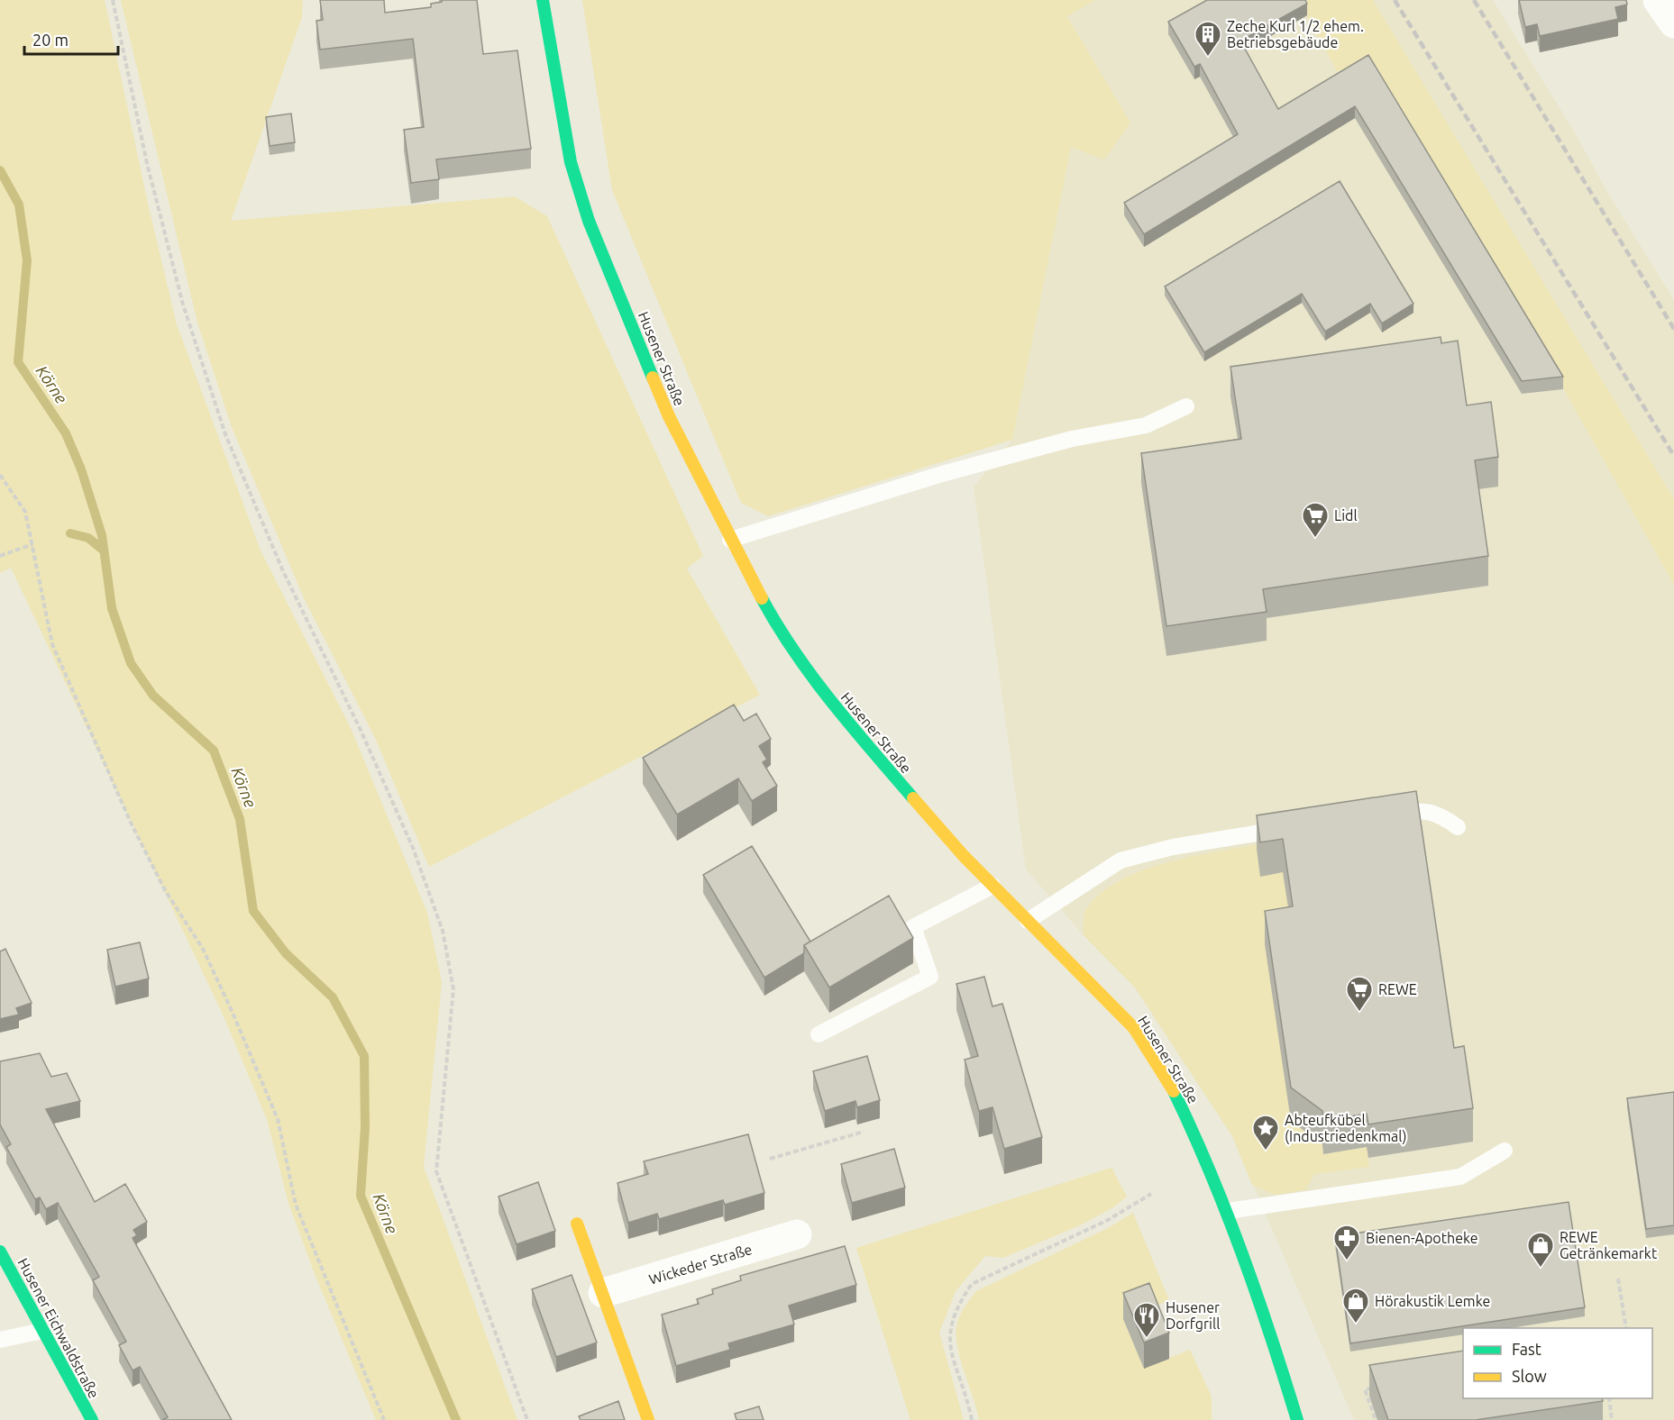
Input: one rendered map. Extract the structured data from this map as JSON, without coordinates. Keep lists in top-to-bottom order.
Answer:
{
  "streets": {
    "street": ["Husener Straße", "Wickeder Straße", "Husener Eichwaldstraße"]
  },
  "water": ["Körne"],
  "places": {
    "building": ["Zeche Kurl 1/2 ehem. Betriebsgebäude"],
    "supermarket": ["Lidl", "REWE"],
    "place": ["Abteufkübel (Industriedenkmal)"],
    "pharmacy": ["Bienen-Apotheke"],
    "shop": ["REWE Getränkemarkt", "Hörakustik Lemke"],
    "restaurant": ["Husener Dorfgrill"]
  },
  "legend": ["Fast", "Slow"],
  "scale_bar": "20 m"
}
